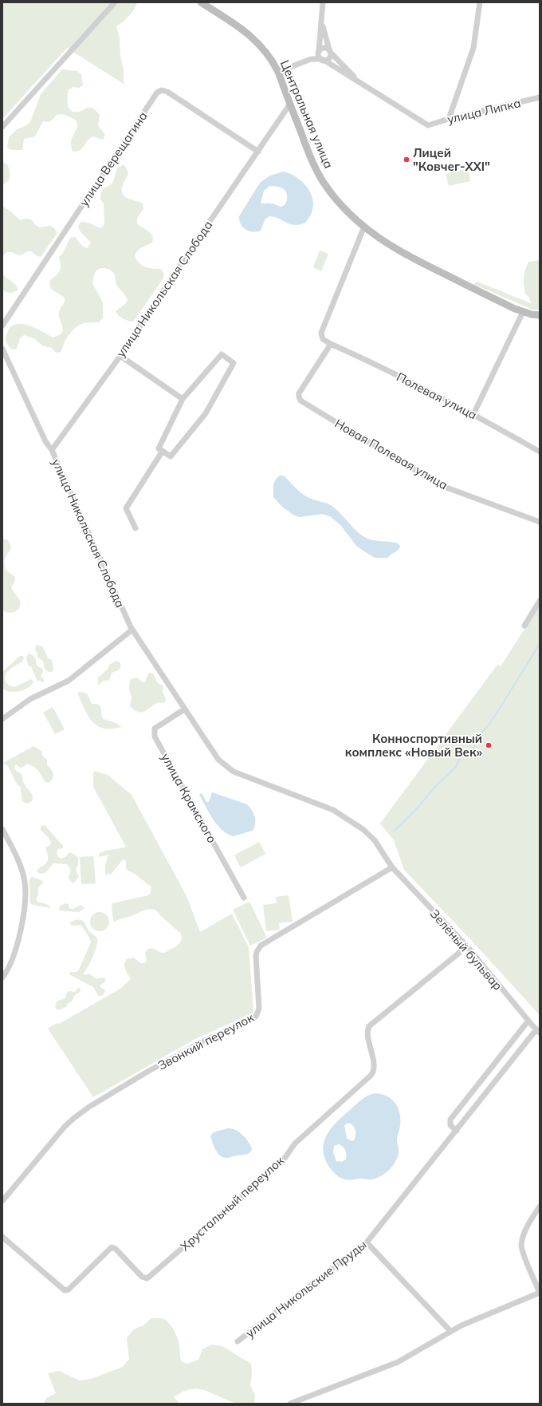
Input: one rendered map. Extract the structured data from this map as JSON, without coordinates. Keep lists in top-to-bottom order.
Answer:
{
  "streets": {
    "street": [
      "улица Липка",
      "Центральная улица",
      "улица Верещагина",
      "улица Никольская Слобода",
      "Полевая улица",
      "Новая Полевая улица",
      "улица Крамского",
      "Зелёный бульвар",
      "Звонкий переулок",
      "Хрустальный переулок",
      "улица Никольские Пруды"
    ]
  },
  "crossings": [
    ["Центральная улица", "улица Никольская Слобода"],
    ["улица Верещагина", "улица Никольская Слобода"],
    ["улица Никольская Слобода", "улица Крамского"],
    ["улица Никольская Слобода", "Зелёный бульвар"],
    ["улица Никольская Слобода", "Звонкий переулок"],
    ["Полевая улица", "Новая Полевая улица"],
    ["Зелёный бульвар", "Звонкий переулок"],
    ["Зелёный бульвар", "Хрустальный переулок"],
    ["Зелёный бульвар", "улица Никольские Пруды"]
  ],
  "places": ["Лицей \"Ковчег-XXI\"", "Конноспортивный комплекс «Новый Век»"]
}
